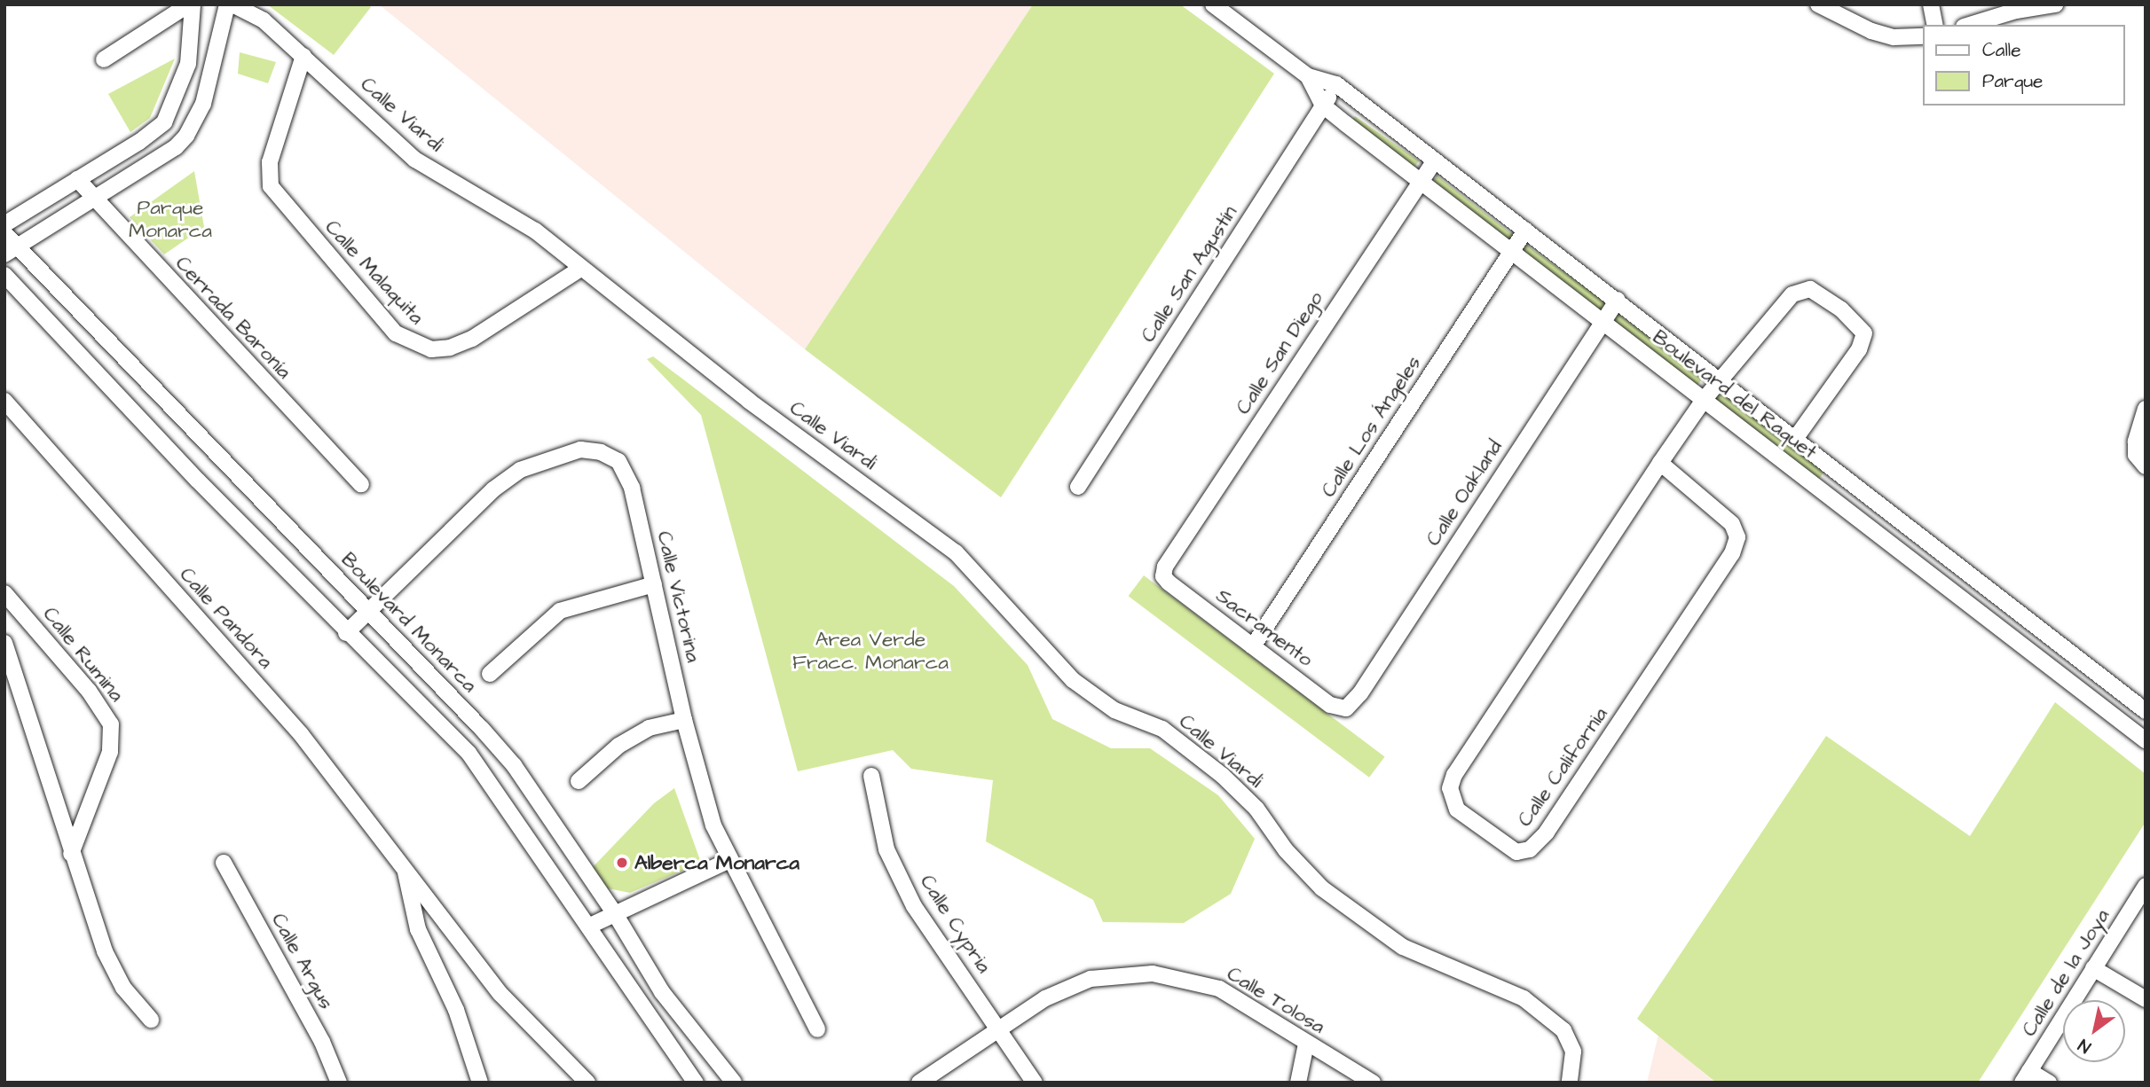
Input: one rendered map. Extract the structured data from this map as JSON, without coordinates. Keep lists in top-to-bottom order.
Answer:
{
  "streets": {
    "street": [
      "Calle Viardi",
      "Calle Malaquita",
      "Calle San Agustín",
      "Cerrada Baronía",
      "Calle San Diego",
      "Boulevard del Raquet",
      "Calle Los Ángeles",
      "Calle Oakland",
      "Calle Victorina",
      "Calle Pandora",
      "Boulevard Monarca",
      "Sacramento",
      "Calle Rumina",
      "Calle California",
      "Calle Cypria",
      "Calle Argus",
      "Calle de la Joya",
      "Calle Tolosa"
    ]
  },
  "crossings": [
    ["Calle Viardi", "Calle Malaquita"],
    ["Calle San Agustín", "Boulevard del Raquet"],
    ["Calle San Diego", "Boulevard del Raquet"],
    ["Calle San Diego", "Sacramento"],
    ["Boulevard del Raquet", "Calle Los Ángeles"],
    ["Boulevard del Raquet", "Calle Oakland"],
    ["Boulevard del Raquet", "Calle California"],
    ["Calle Los Ángeles", "Sacramento"],
    ["Calle Oakland", "Sacramento"],
    ["Calle Victorina", "Boulevard Monarca"],
    ["Calle Cypria", "Calle Tolosa"]
  ],
  "parks": ["Parque Monarca", "Area Verde Fracc. Monarca"],
  "places": ["Alberca Monarca"],
  "legend": ["Calle", "Parque"],
  "north": "bottom left"
}
